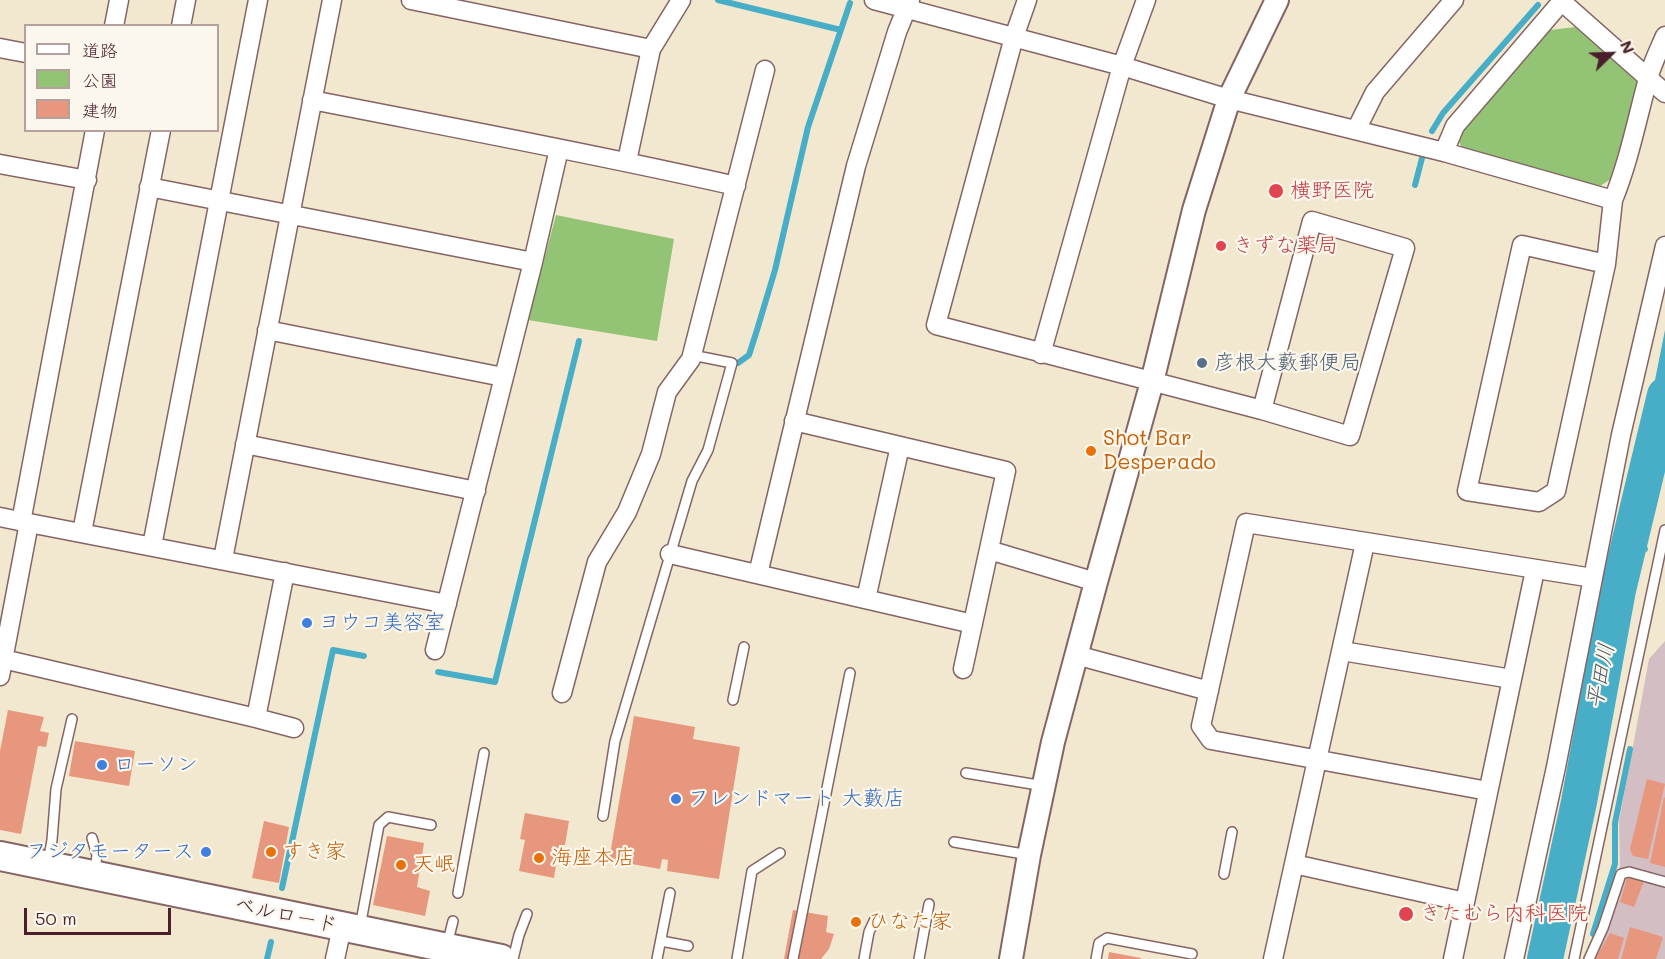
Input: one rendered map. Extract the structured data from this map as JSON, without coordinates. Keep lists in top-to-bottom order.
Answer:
{
  "streets": {
    "main road": ["ベルロード"]
  },
  "water": ["平田川"],
  "places": [
    "横野医院",
    "きずな薬局",
    "彦根大藪郵便局",
    "Shot Bar Desperado",
    "ヨウコ美容室",
    "ローソン",
    "フレンドマート 大藪店",
    "フジタモータース",
    "すき家",
    "海座本店",
    "天岷",
    "きたむら内科医院",
    "ひなた家"
  ],
  "legend": ["道路", "公園", "建物"],
  "scale_bar": "50 m",
  "north": "top right"
}
